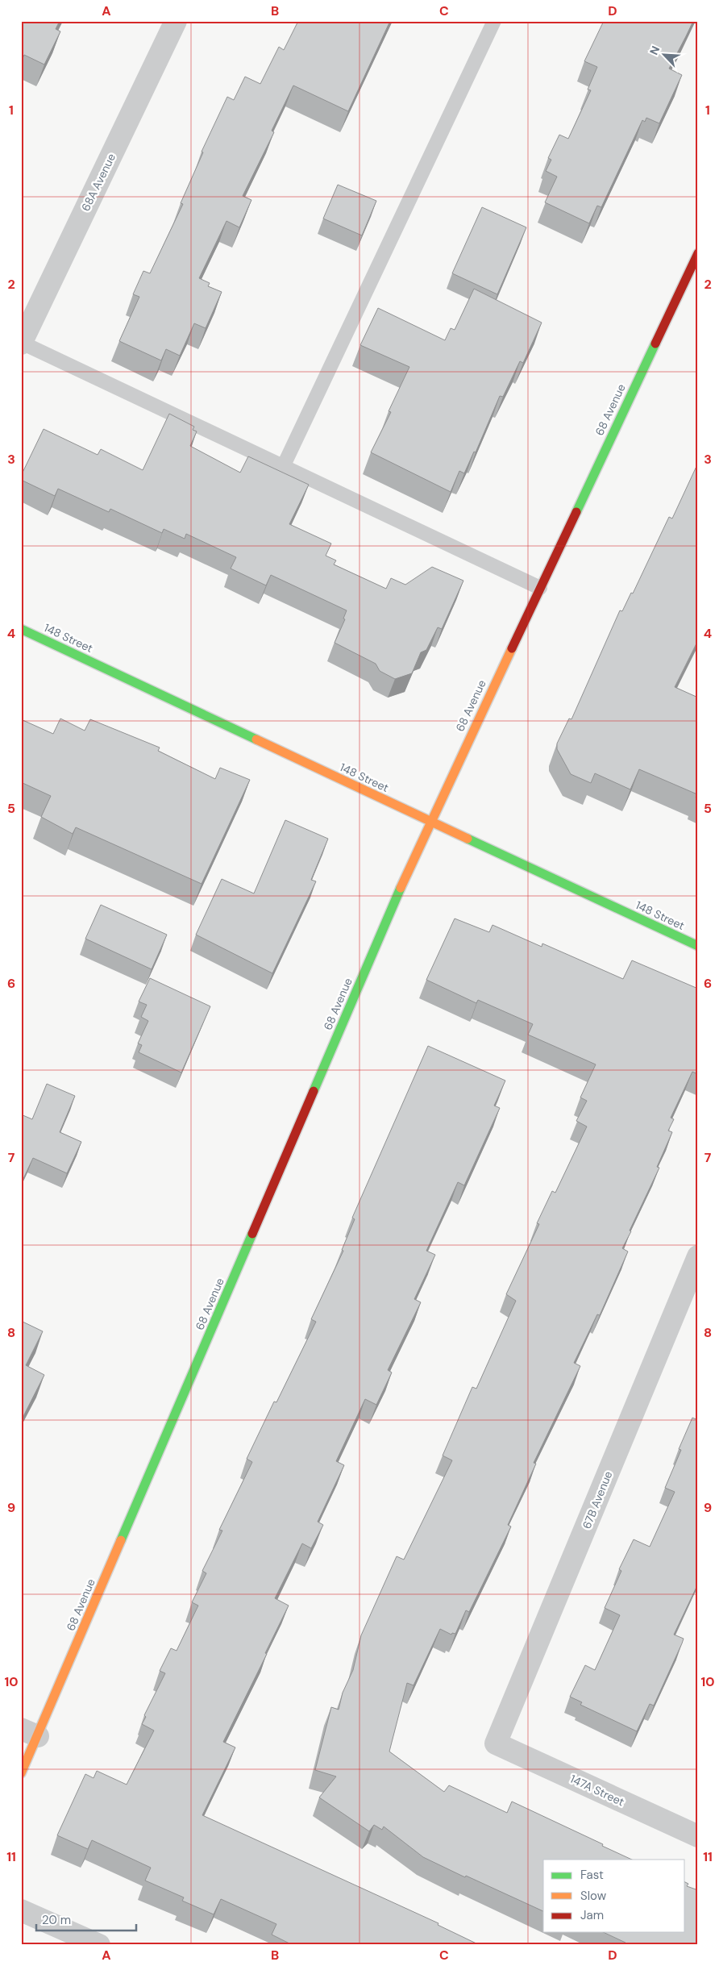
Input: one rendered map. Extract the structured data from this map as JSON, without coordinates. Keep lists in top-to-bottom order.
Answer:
{
  "streets": {
    "street": [
      "68A Avenue",
      "68 Avenue",
      "148 Street",
      "67B Avenue",
      "147A Street"
    ]
  },
  "crossings": [
    ["68 Avenue", "148 Street"],
    ["67B Avenue", "147A Street"]
  ],
  "legend": ["Fast", "Slow", "Jam"],
  "scale_bar": "20 m",
  "north": "top left",
  "grid": {
    "columns": [
      "A",
      "B",
      "C",
      "D"
    ],
    "rows": [
      "1",
      "2",
      "3",
      "4",
      "5",
      "6",
      "7",
      "8",
      "9",
      "10",
      "11"
    ]
  }
}
